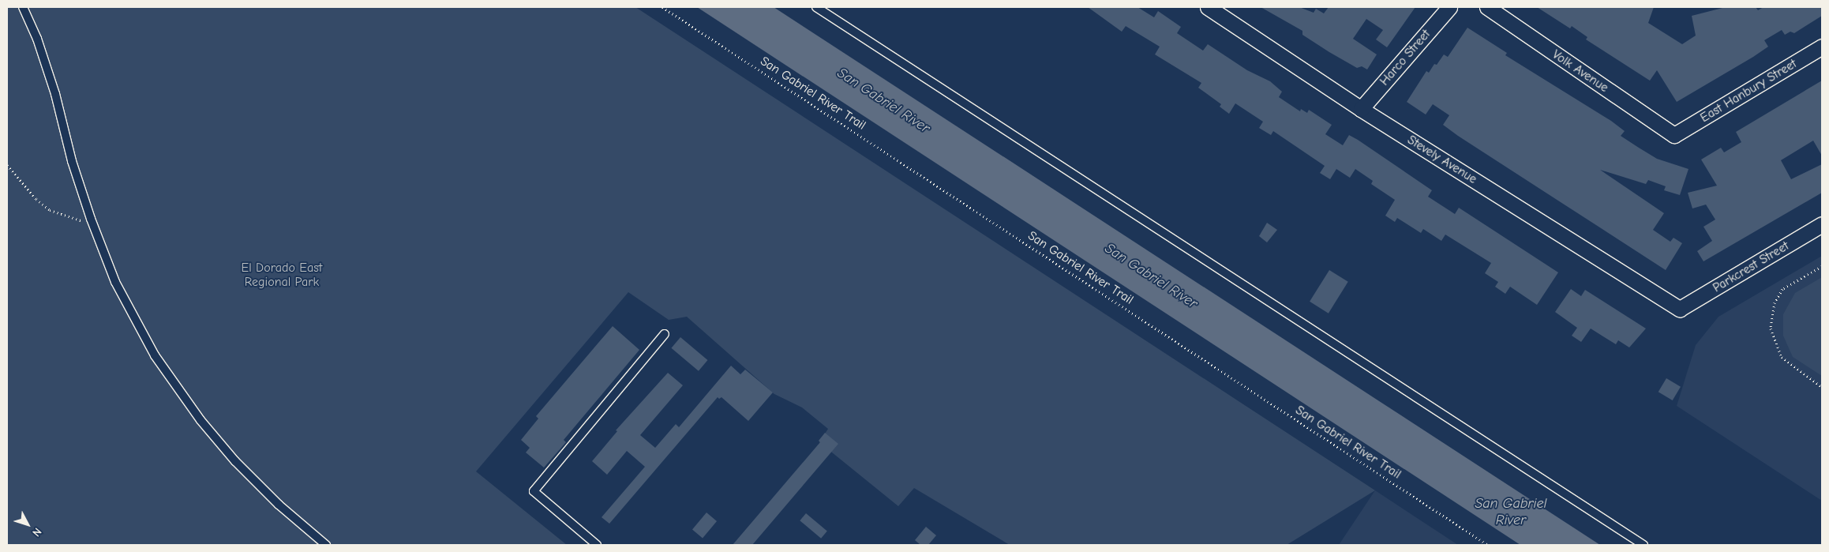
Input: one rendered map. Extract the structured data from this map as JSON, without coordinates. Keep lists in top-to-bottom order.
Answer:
{
  "streets": {
    "street": [
      "Harco Street",
      "Volk Avenue",
      "East Hanbury Street",
      "Stevely Avenue",
      "Parkcrest Street"
    ],
    "path": ["San Gabriel River Trail"]
  },
  "crossings": [
    ["Harco Street", "Stevely Avenue"],
    ["Volk Avenue", "East Hanbury Street"],
    ["Stevely Avenue", "Parkcrest Street"]
  ],
  "water": ["San Gabriel River"],
  "parks": ["El Dorado East Regional Park"],
  "north": "bottom right"
}
